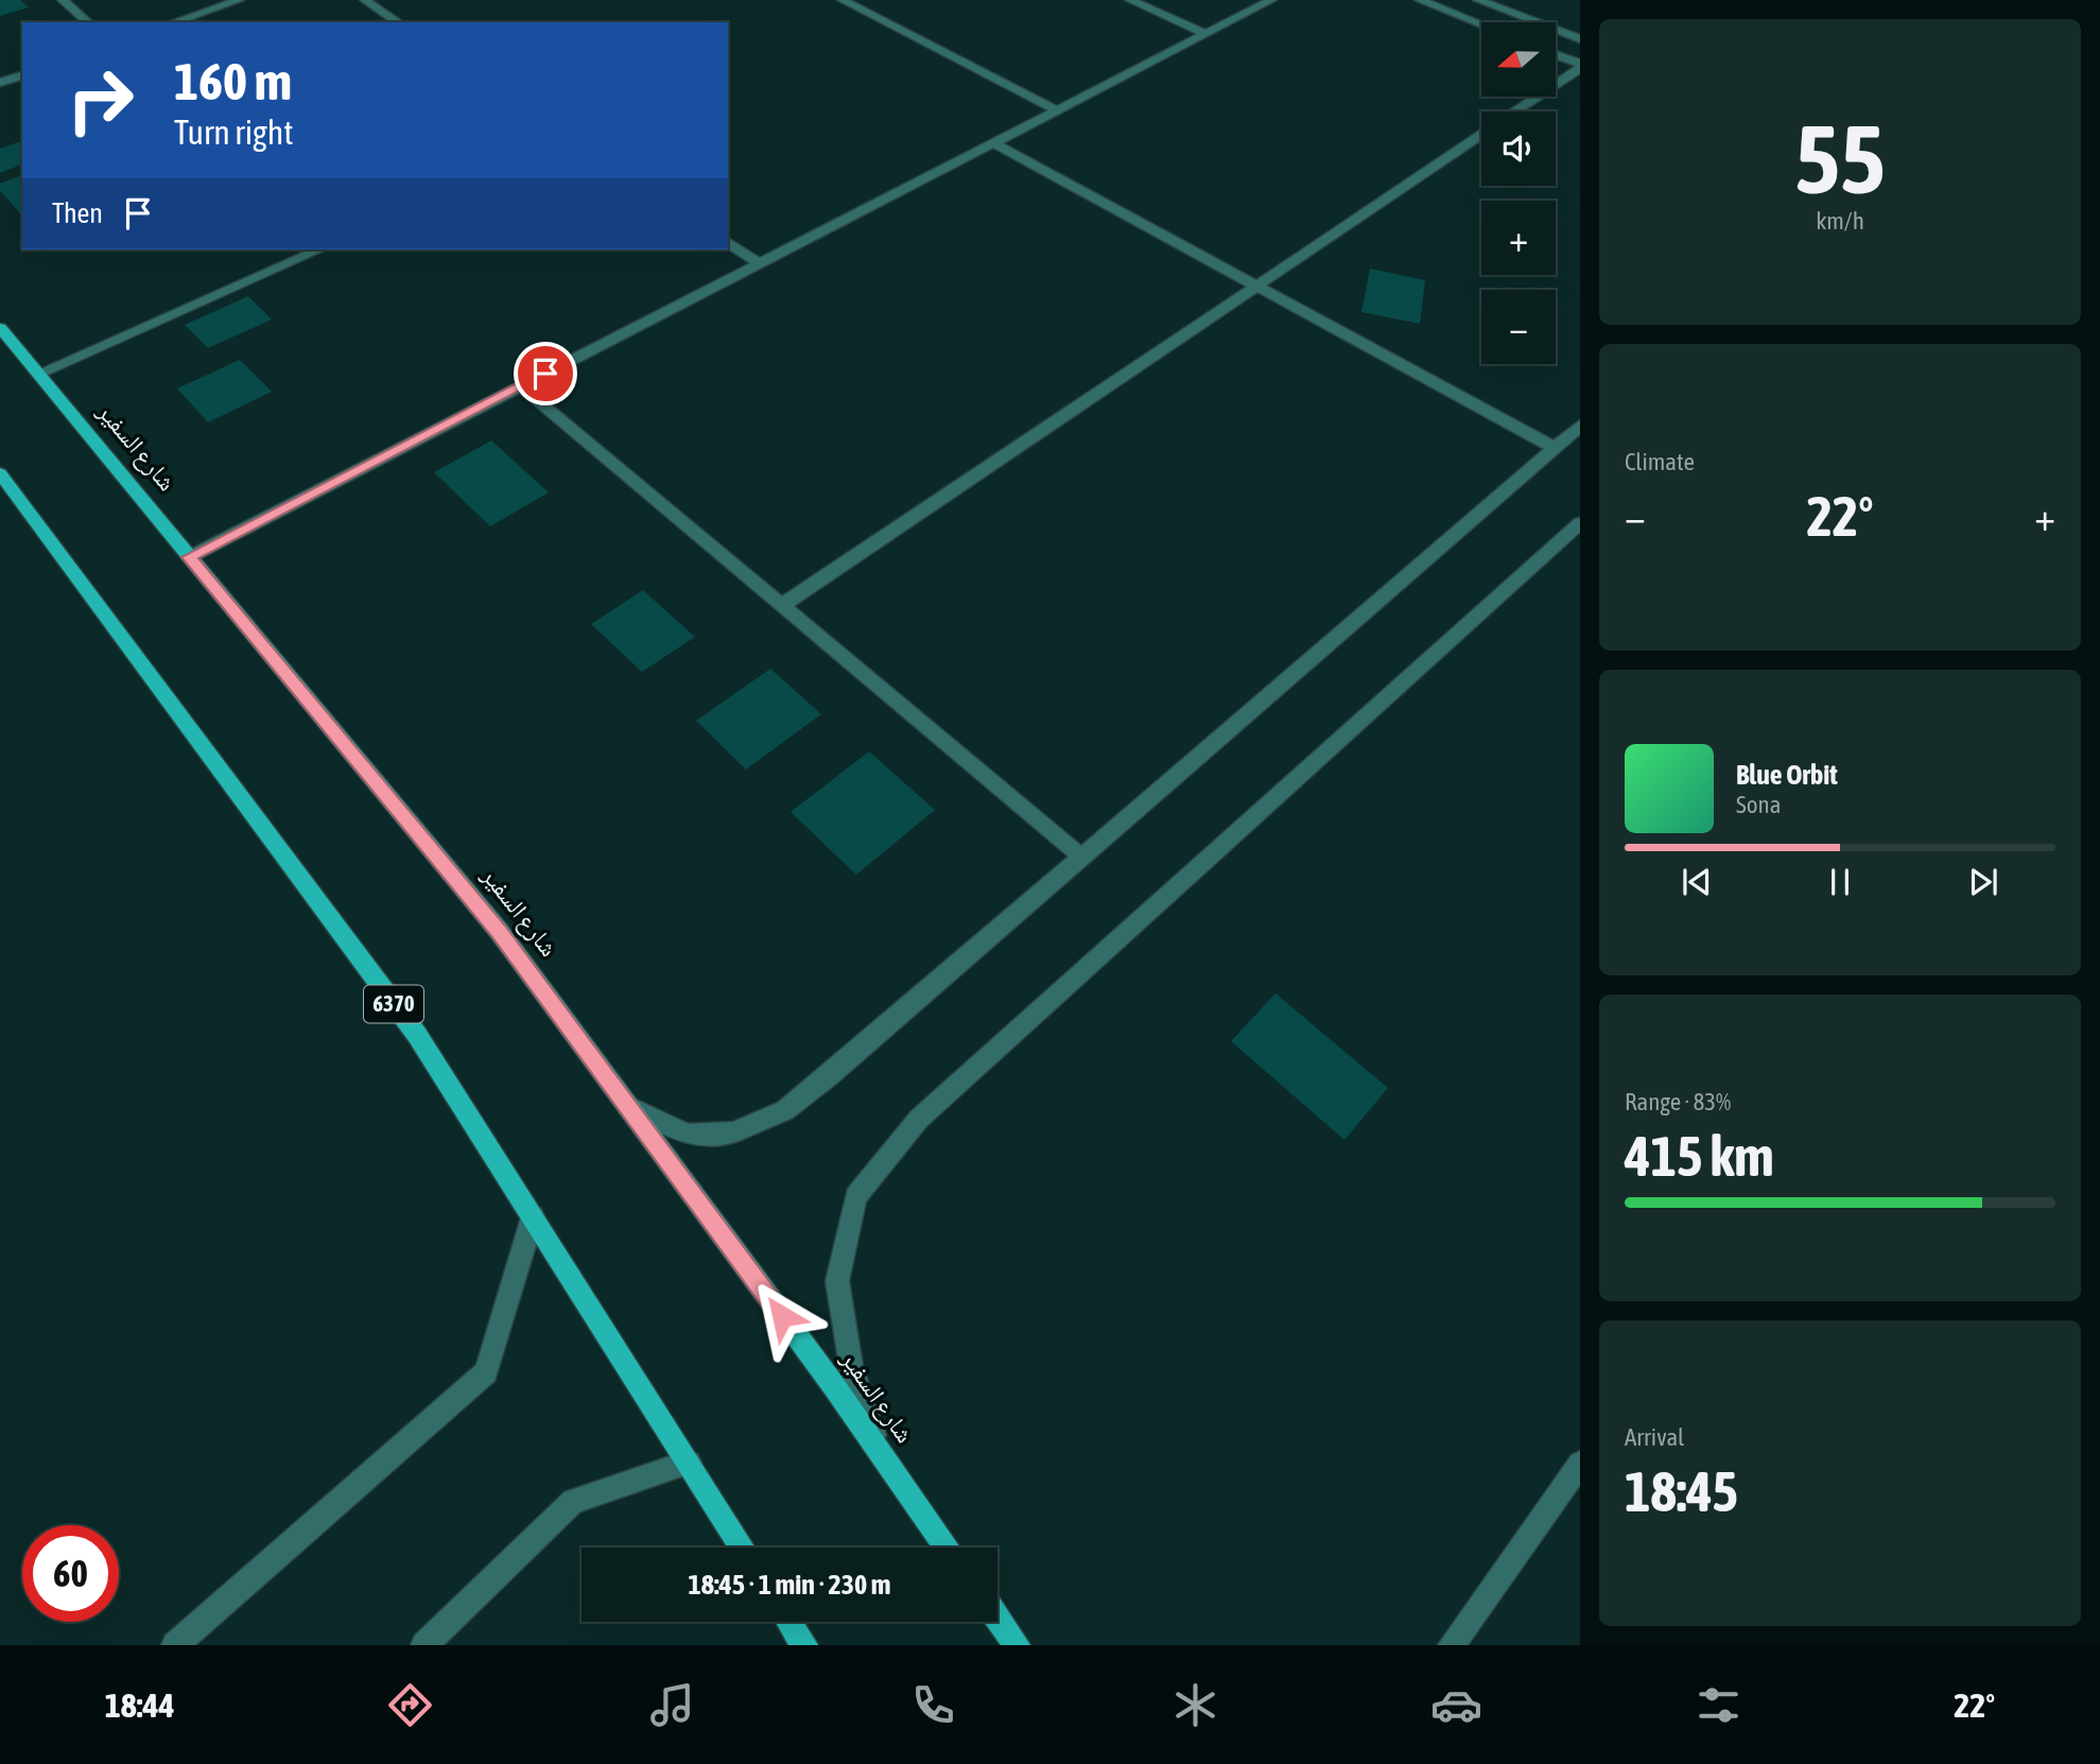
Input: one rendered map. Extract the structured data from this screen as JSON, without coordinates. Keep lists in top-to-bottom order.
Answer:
{
  "streets": {
    "main road": ["شارع السفير", "6370"]
  },
  "north": "left",
  "page": {
    "tile": [
      ["55", "km/h"],
      "Climate",
      ["Range · 83%", "415 km"],
      ["Arrival", "18:45"]
    ],
    "map_buttons": ["+", "−"],
    "turn": ["160 m", "Turn right"],
    "then": "Then",
    "heat": ["−", "22°", "+"],
    "song": ["Blue Orbit", "Sona"],
    "limit": "60",
    "trip": "18:45 · 1 min · 230 m",
    "tabs": ["18:44", "22°"]
  }
}
